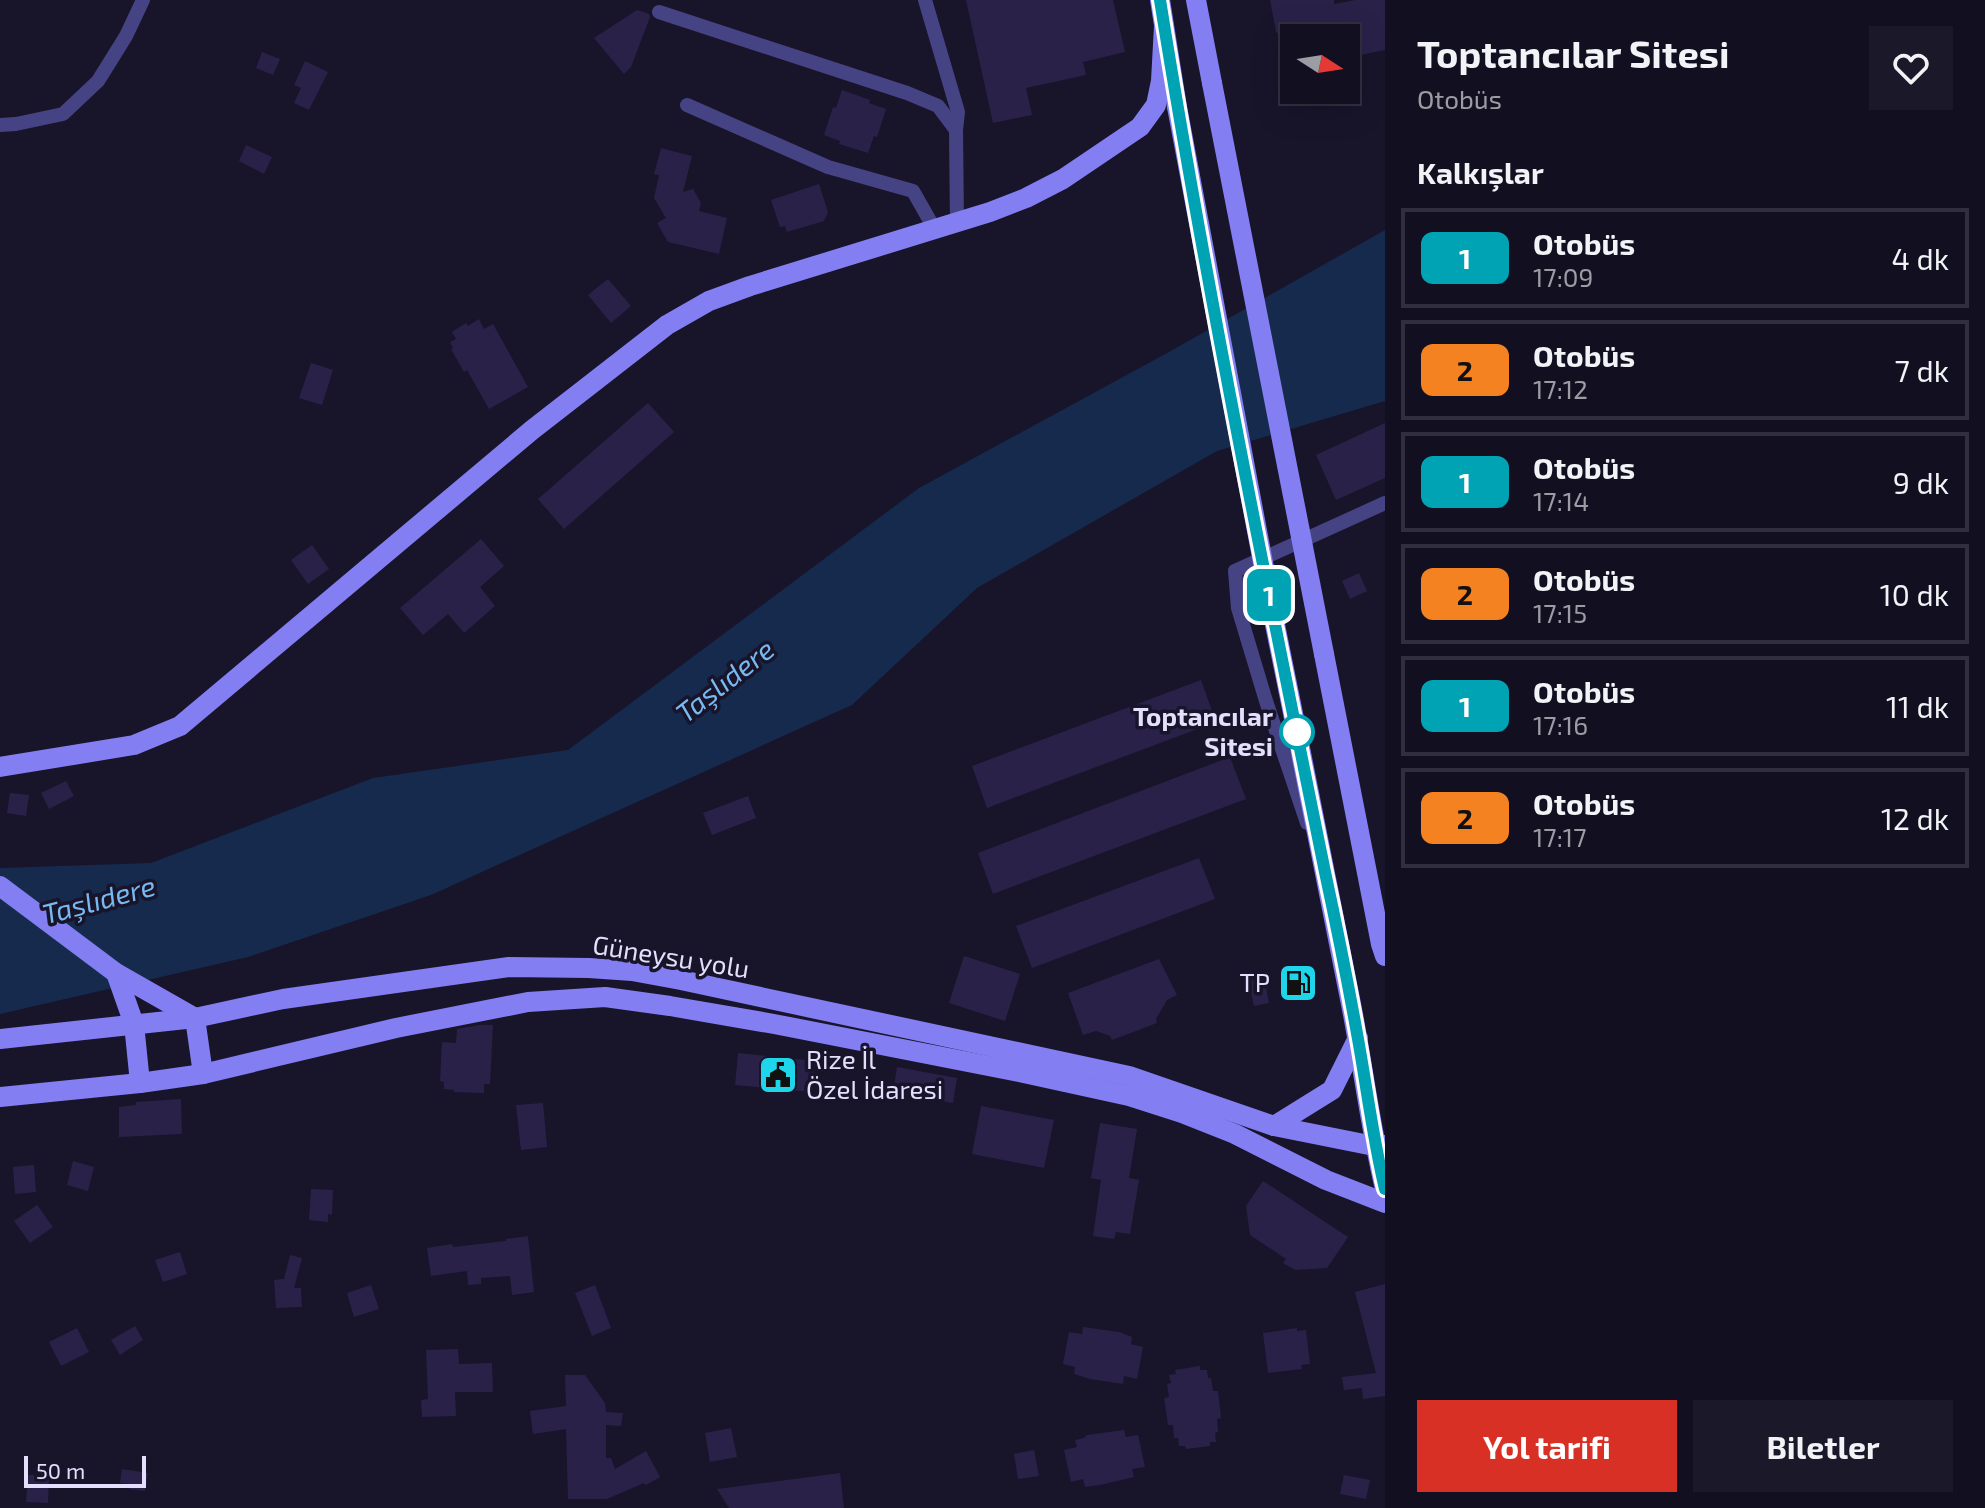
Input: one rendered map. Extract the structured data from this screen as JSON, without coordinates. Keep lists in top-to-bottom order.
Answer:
{
  "streets": {
    "main road": ["Güneysu yolu"]
  },
  "water": ["Taşlıdere"],
  "places": {
    "other": ["Toptancılar Sitesi"],
    "fuel station": ["TP"],
    "public building": ["Rize İl Özel İdaresi"]
  },
  "lines": ["bus line 1"],
  "scale_bar": "50 m",
  "north": "right",
  "page": {
    "on_map": "1",
    "heading": [
      ["Toptancılar Sitesi", "Otobüs"],
      "Kalkışlar"
    ],
    "list": [
      {
        "mark": "1",
        "name": "Otobüs",
        "note": "17:09",
        "value": "4 dk"
      },
      {
        "mark": "2",
        "name": "Otobüs",
        "note": "17:12",
        "value": "7 dk"
      },
      {
        "mark": "1",
        "name": "Otobüs",
        "note": "17:14",
        "value": "9 dk"
      },
      {
        "mark": "2",
        "name": "Otobüs",
        "note": "17:15",
        "value": "10 dk"
      },
      {
        "mark": "1",
        "name": "Otobüs",
        "note": "17:16",
        "value": "11 dk"
      },
      {
        "mark": "2",
        "name": "Otobüs",
        "note": "17:17",
        "value": "12 dk"
      }
    ],
    "buttons": ["Yol tarifi", "Biletler"],
    "scale": "50 m"
  }
}
